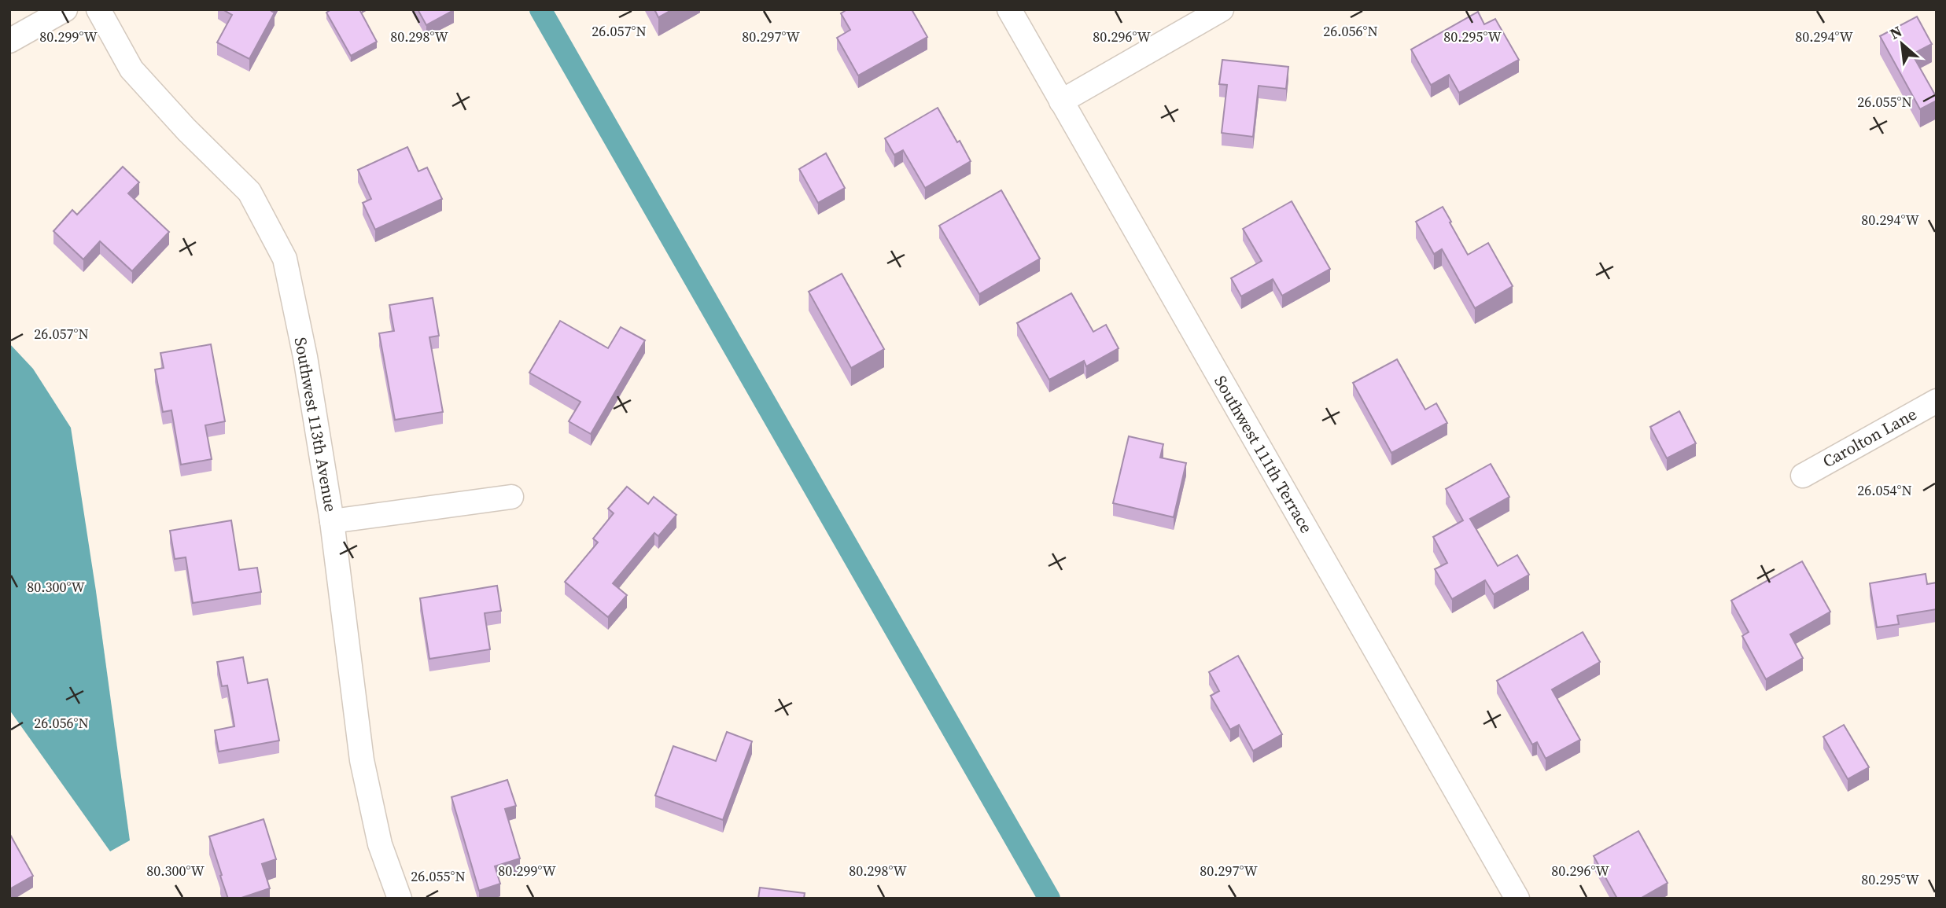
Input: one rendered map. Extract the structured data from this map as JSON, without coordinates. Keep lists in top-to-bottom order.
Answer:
{
  "streets": {
    "street": ["Southwest 113th Avenue", "Carolton Lane", "Southwest 111th Terrace"]
  },
  "north": "top left",
  "coordinates": [
    "26.057°N",
    "26.056°N",
    "80.299°W",
    "80.298°W",
    "80.297°W",
    "80.296°W",
    "80.295°W",
    "80.294°W",
    "26.055°N",
    "26.054°N",
    "80.300°W"
  ]
}
